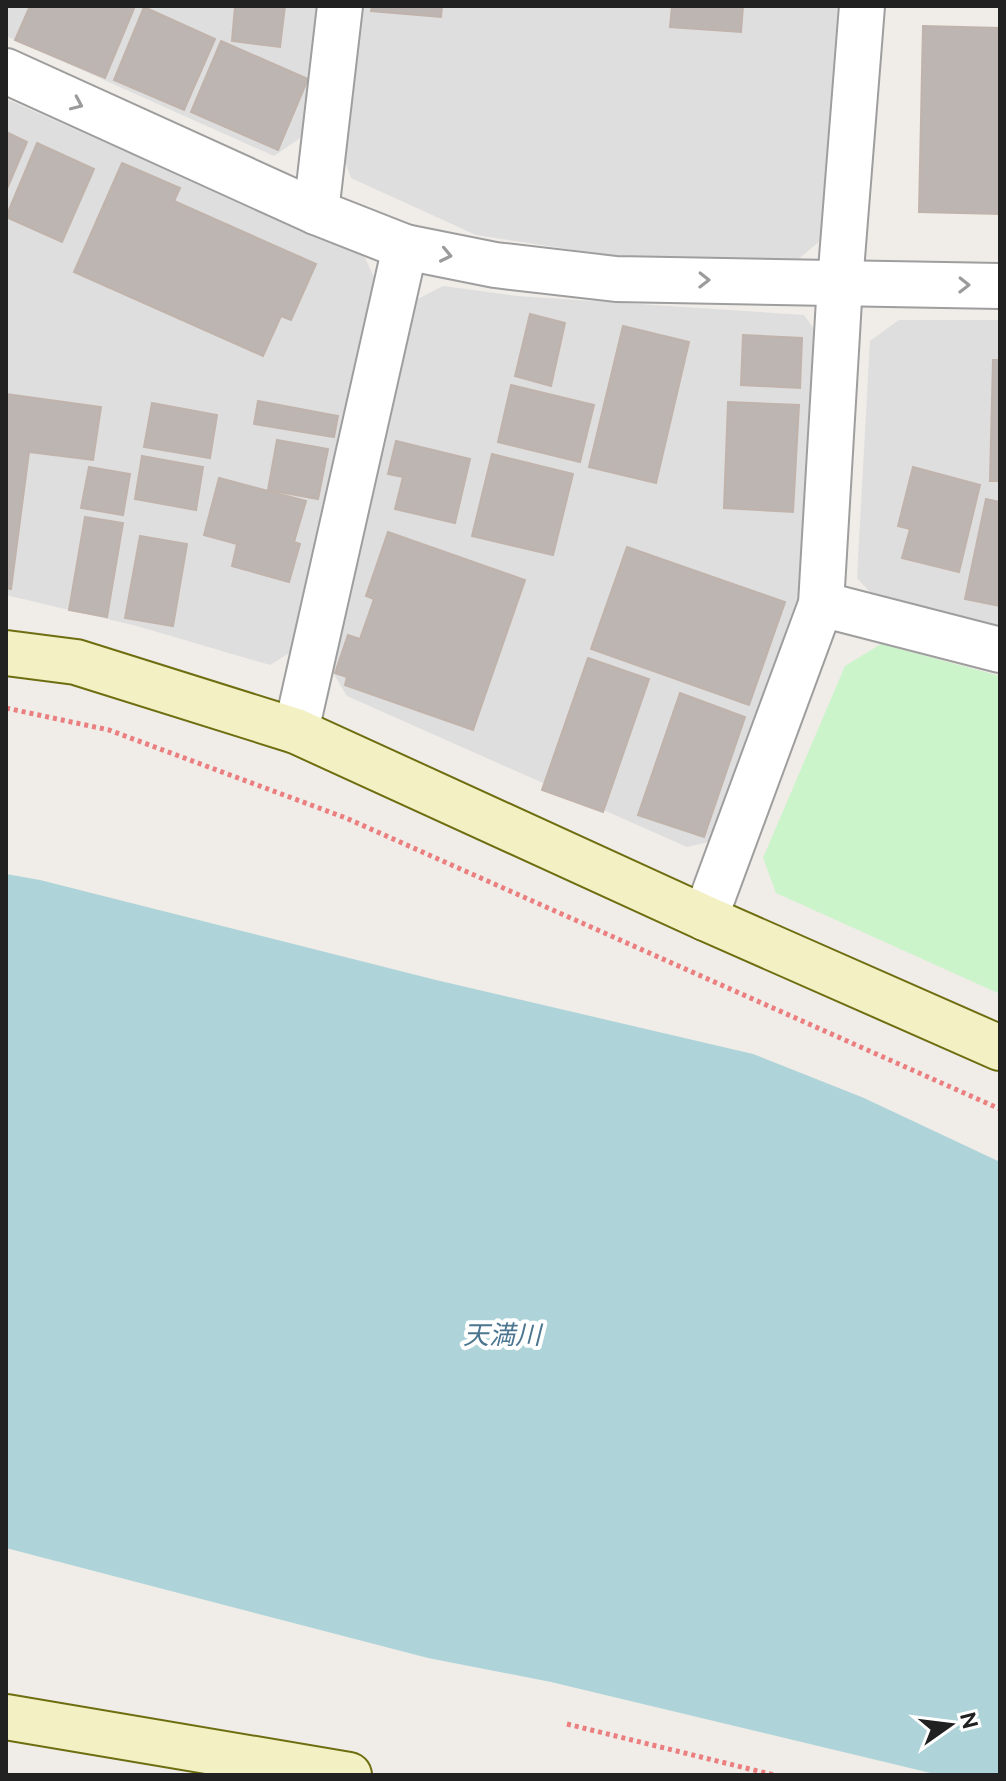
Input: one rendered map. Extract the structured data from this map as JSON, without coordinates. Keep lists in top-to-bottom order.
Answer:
{
  "water": ["天満川"],
  "north": "right"
}
